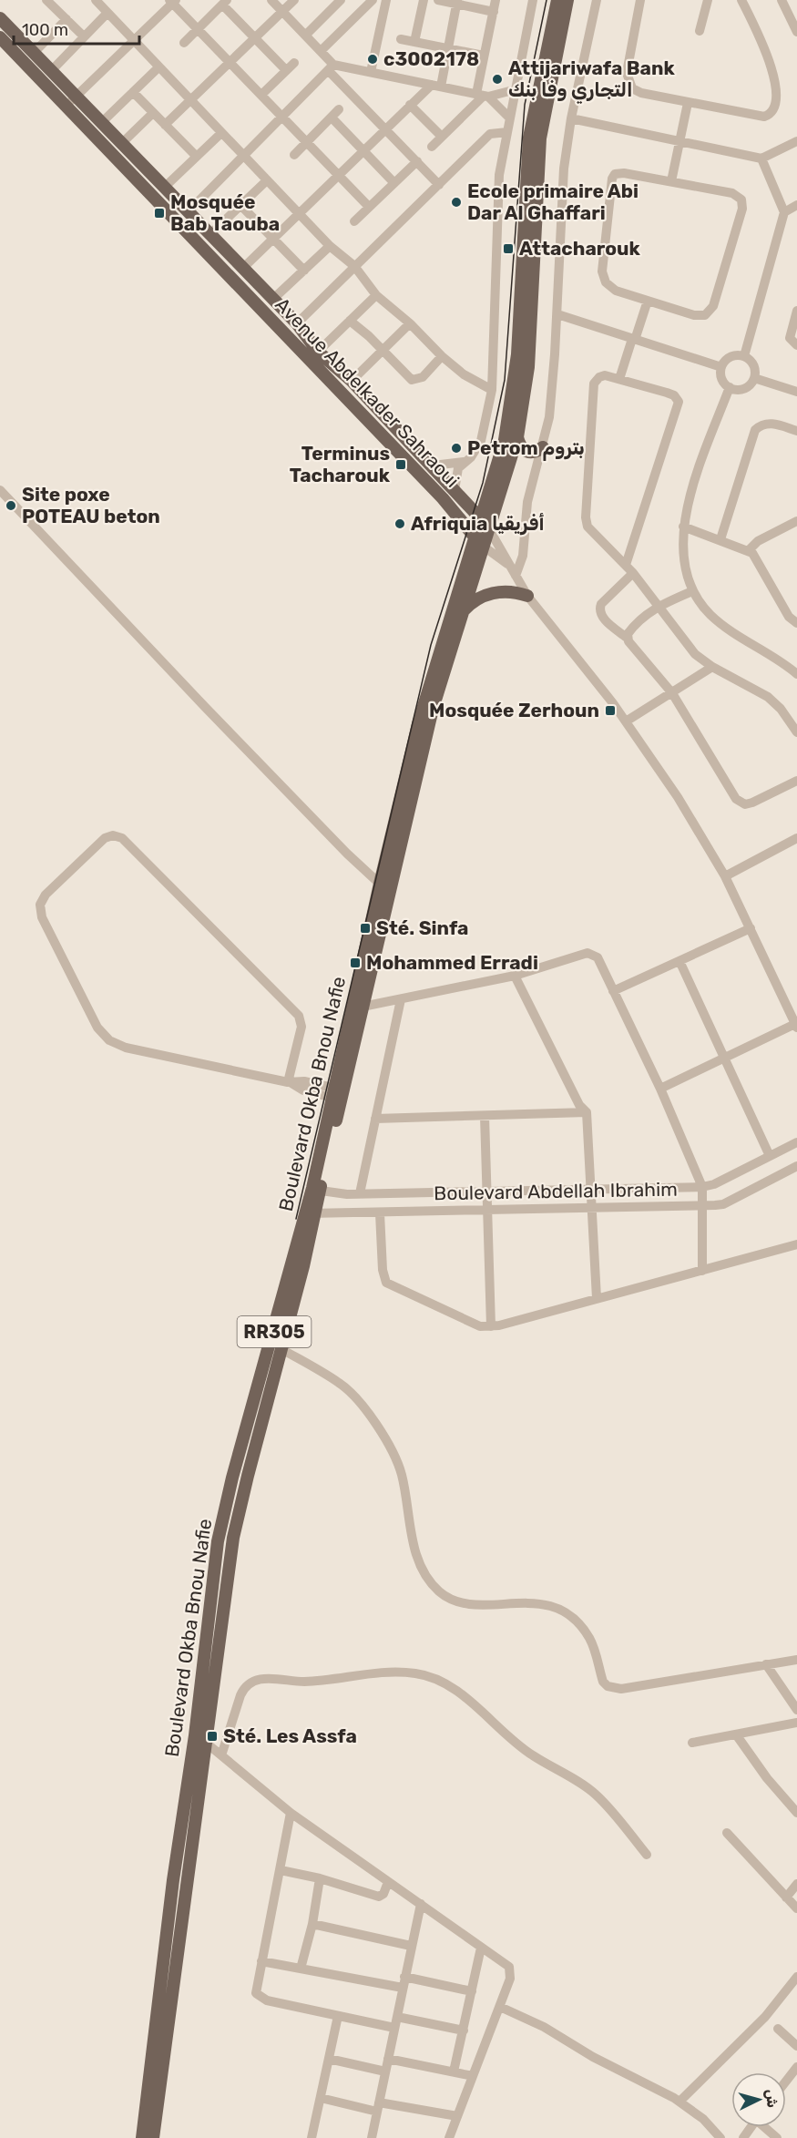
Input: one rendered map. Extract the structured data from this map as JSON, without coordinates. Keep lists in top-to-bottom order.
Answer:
{
  "streets": {
    "main road": ["Avenue Abdelkader Sahraoui", "Boulevard Okba Bnou Nafie", "RR305"],
    "street": ["Boulevard Abdellah Ibrahim"]
  },
  "crossings": [
    ["Avenue Abdelkader Sahraoui", "Boulevard Okba Bnou Nafie"],
    ["Boulevard Okba Bnou Nafie", "Boulevard Abdellah Ibrahim"]
  ],
  "places": {
    "other": [
      "c3002178",
      "Attijariwafa Bank التجاري وفا بنك",
      "Ecole primaire Abi Dar Al Ghaffari",
      "Petrom بتروم",
      "Site poxe POTEAU beton",
      "Afriquia أفريقيا"
    ],
    "transit": [
      "Mosquée Bab Taouba",
      "Attacharouk",
      "Terminus Tacharouk",
      "Mosquée Zerhoun",
      "Sté. Sinfa",
      "Mohammed Erradi",
      "Sté. Les Assfa"
    ]
  },
  "scale_bar": "100 m",
  "north": "right"
}
